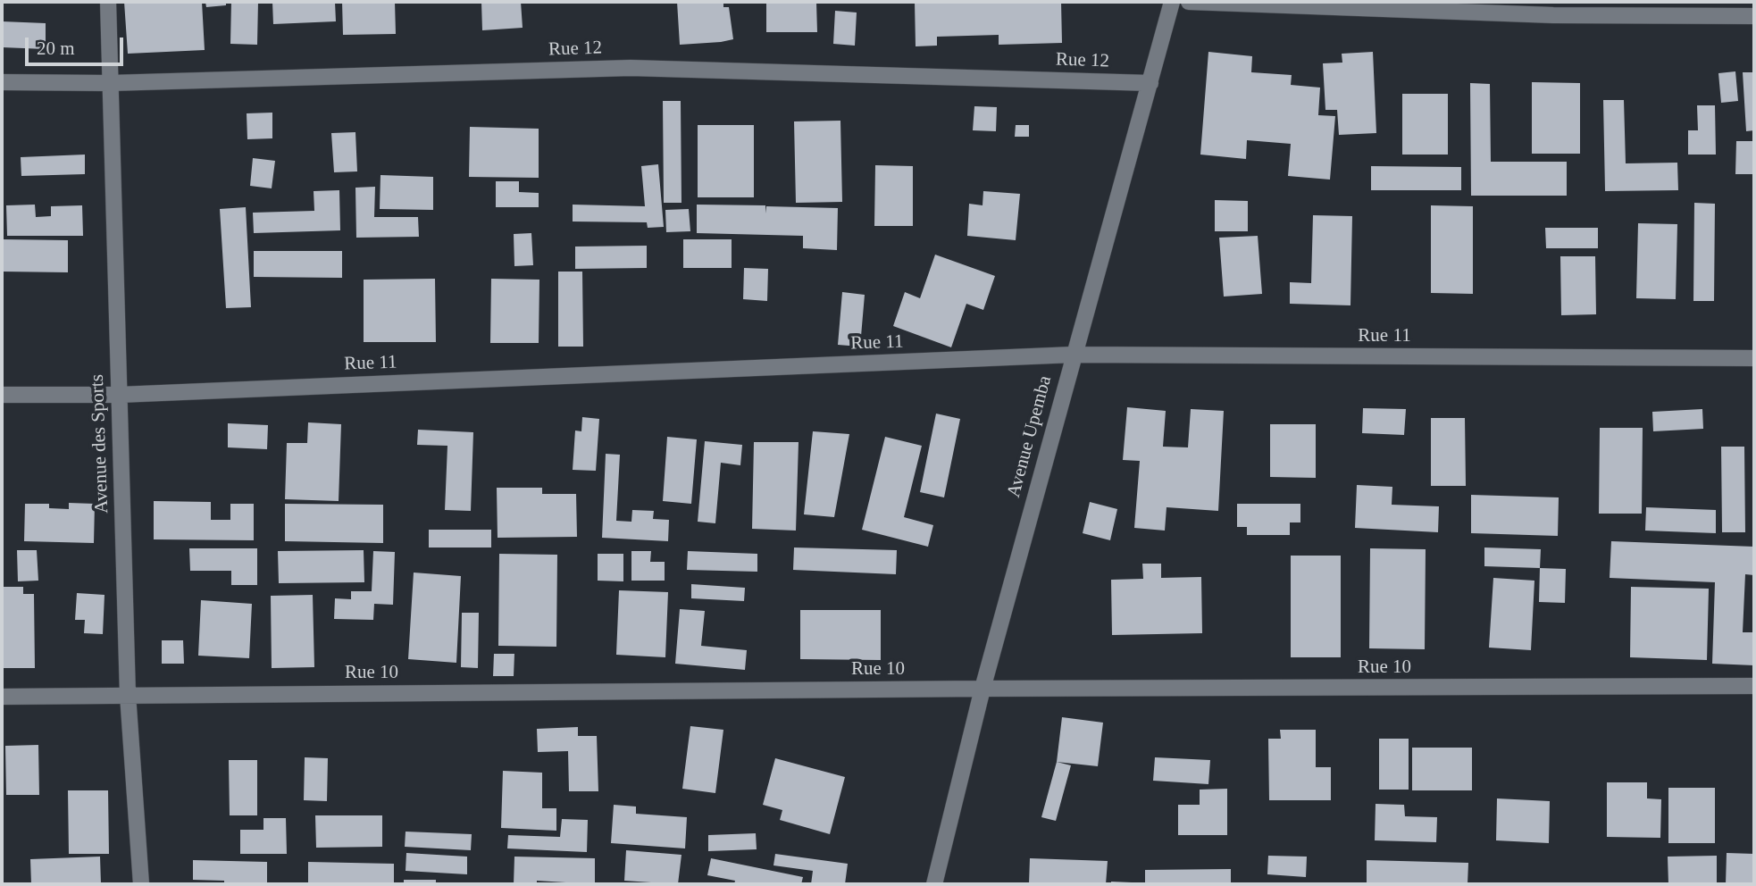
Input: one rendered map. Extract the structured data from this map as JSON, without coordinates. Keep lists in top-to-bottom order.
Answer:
{
  "streets": {
    "street": [
      "Rue 12",
      "Rue 11",
      "Avenue Upemba",
      "Avenue des Sports",
      "Rue 10"
    ]
  },
  "crossings": [
    ["Rue 12", "Avenue Upemba"],
    ["Rue 12", "Avenue des Sports"],
    ["Rue 11", "Avenue Upemba"],
    ["Rue 11", "Avenue des Sports"],
    ["Avenue Upemba", "Rue 10"],
    ["Avenue des Sports", "Rue 10"]
  ],
  "scale_bar": "20 m"
}
